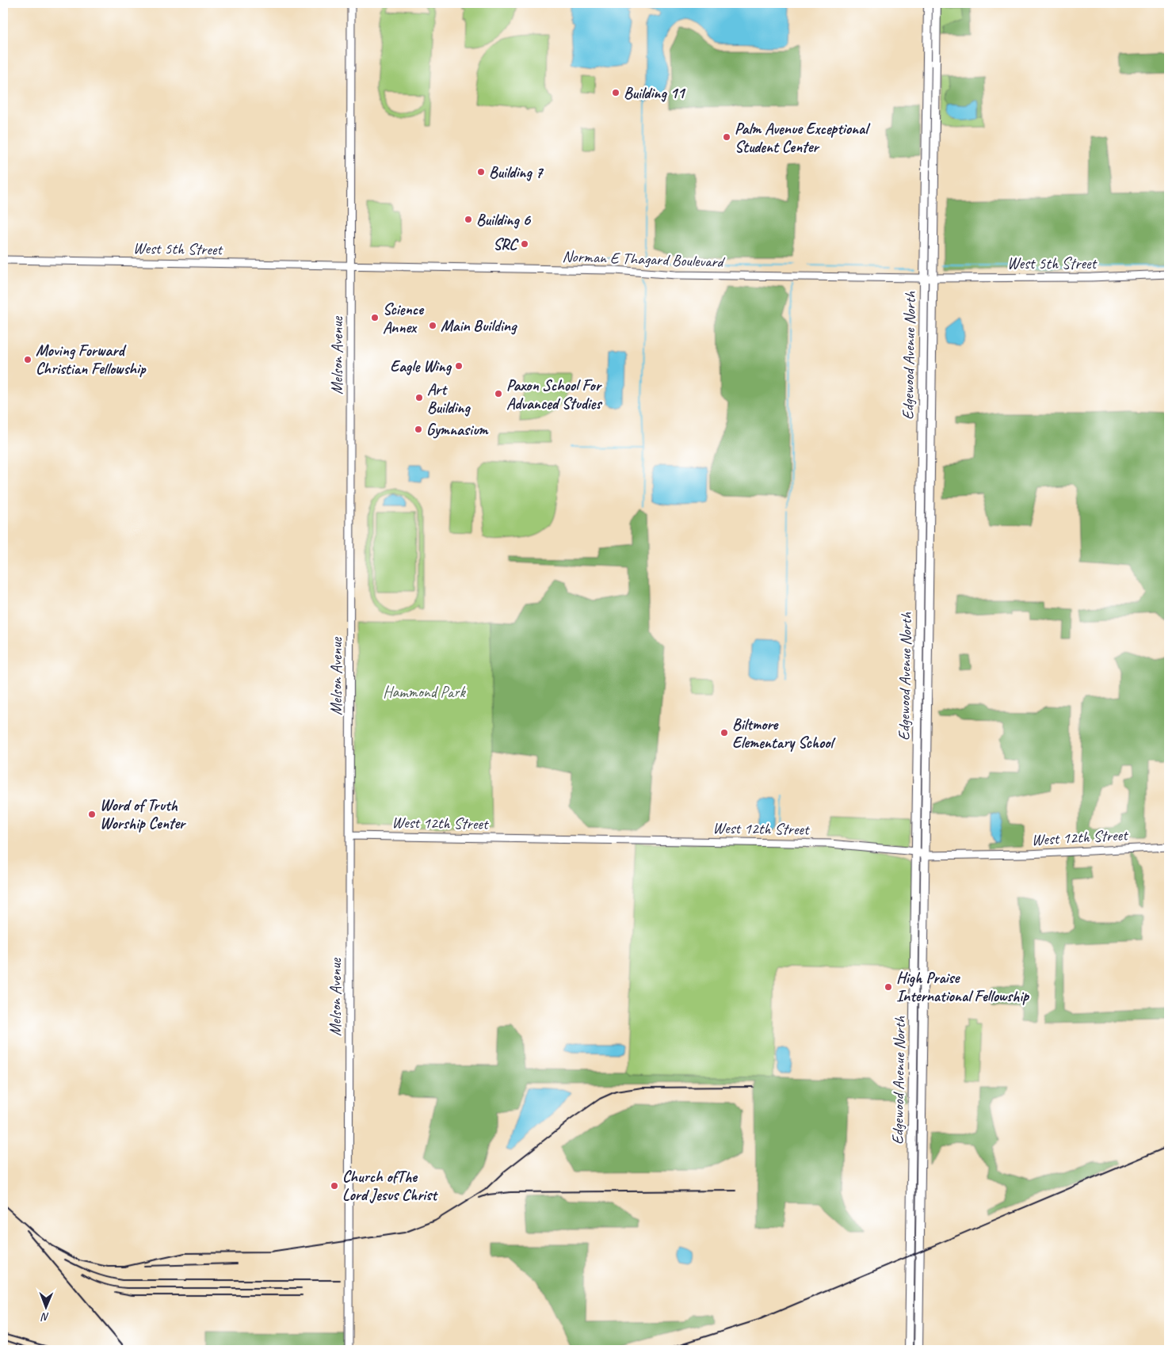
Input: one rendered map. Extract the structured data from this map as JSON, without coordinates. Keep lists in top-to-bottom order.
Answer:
{
  "streets": {
    "main road": ["Edgewood Avenue North"],
    "street": [
      "West 5th Street",
      "Norman E Thagard Boulevard",
      "Melson Avenue",
      "West 12th Street"
    ]
  },
  "crossings": [
    ["West 5th Street", "Norman E Thagard Boulevard"],
    ["West 5th Street", "Melson Avenue"],
    ["West 5th Street", "Edgewood Avenue North"],
    ["Norman E Thagard Boulevard", "Melson Avenue"],
    ["Norman E Thagard Boulevard", "Edgewood Avenue North"],
    ["Melson Avenue", "West 12th Street"],
    ["Edgewood Avenue North", "West 12th Street"]
  ],
  "parks": ["Hammond Park"],
  "places": [
    "Building 11",
    "Palm Avenue Exceptional Student Center",
    "Building 7",
    "Building 6",
    "SRC",
    "Science Annex",
    "Main Building",
    "Moving Forward Christian Fellowship",
    "Eagle Wing",
    "Paxon School For Advanced Studies",
    "Art Building",
    "Gymnasium",
    "Biltmore Elementary School",
    "Word of Truth Worship Center",
    "High Praise International Fellowship",
    "Church ofThe Lord Jesus Christ"
  ],
  "north": "bottom"
}
